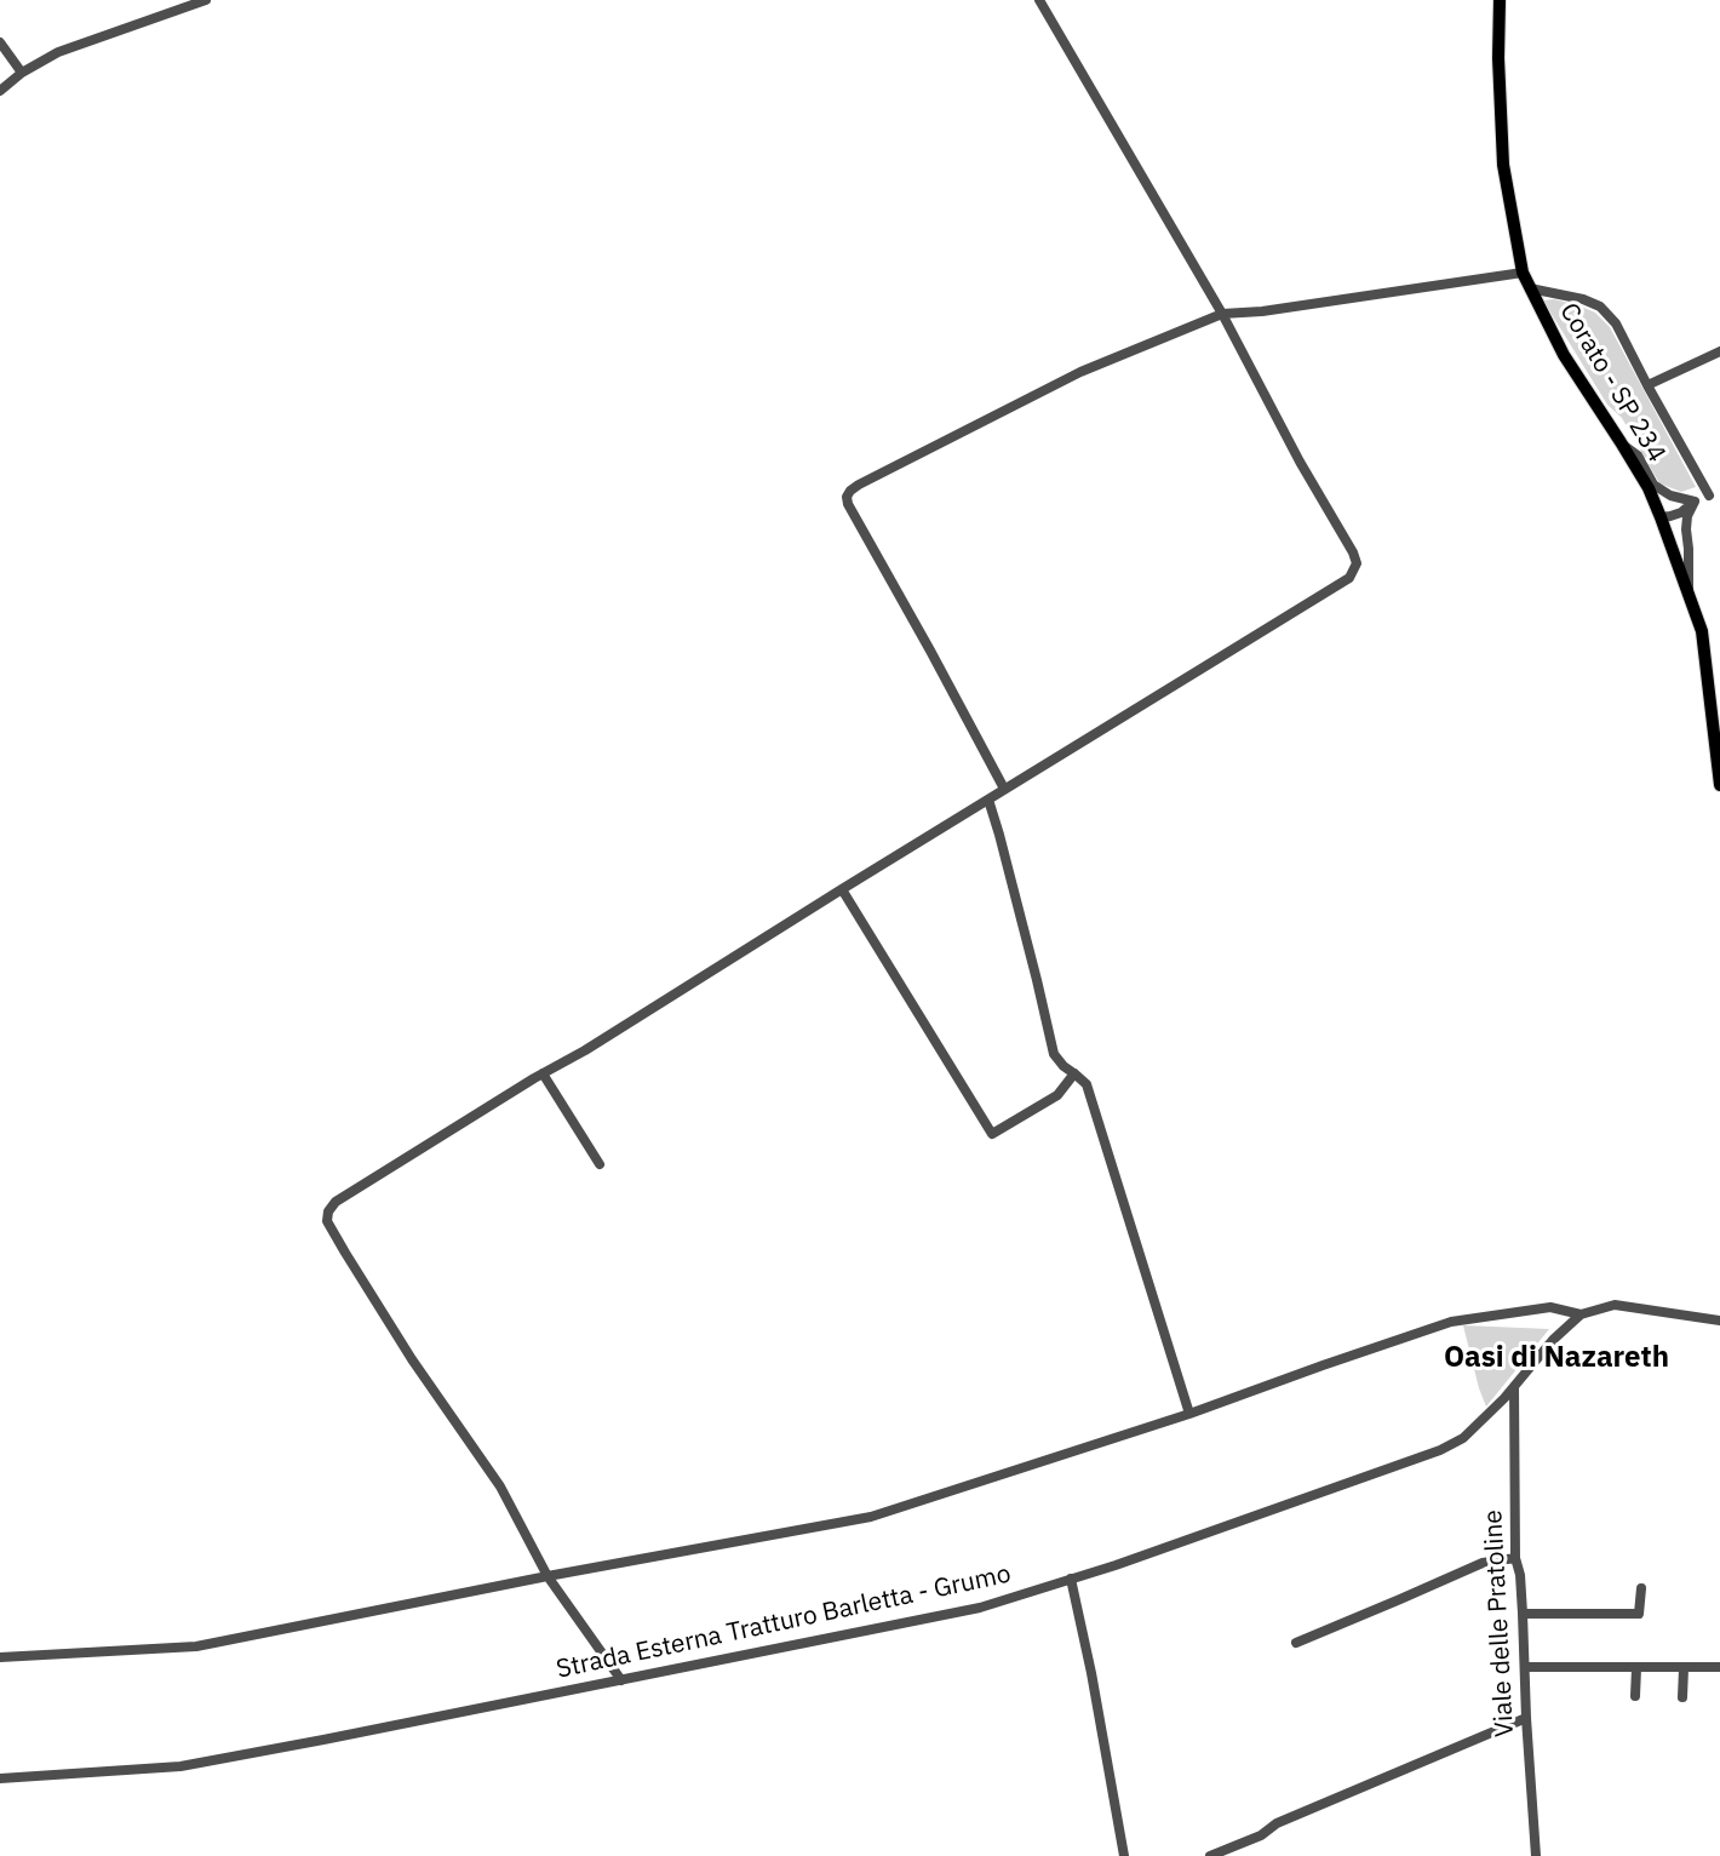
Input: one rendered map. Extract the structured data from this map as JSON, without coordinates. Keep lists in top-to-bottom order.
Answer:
{
  "streets": {
    "main road": ["Corato - SP 234"],
    "street": ["Strada Esterna Tratturo Barletta - Grumo", "Viale delle Pratoline"]
  },
  "crossings": [
    ["Strada Esterna Tratturo Barletta - Grumo", "Viale delle Pratoline"]
  ],
  "districts": ["Oasi di Nazareth"]
}
